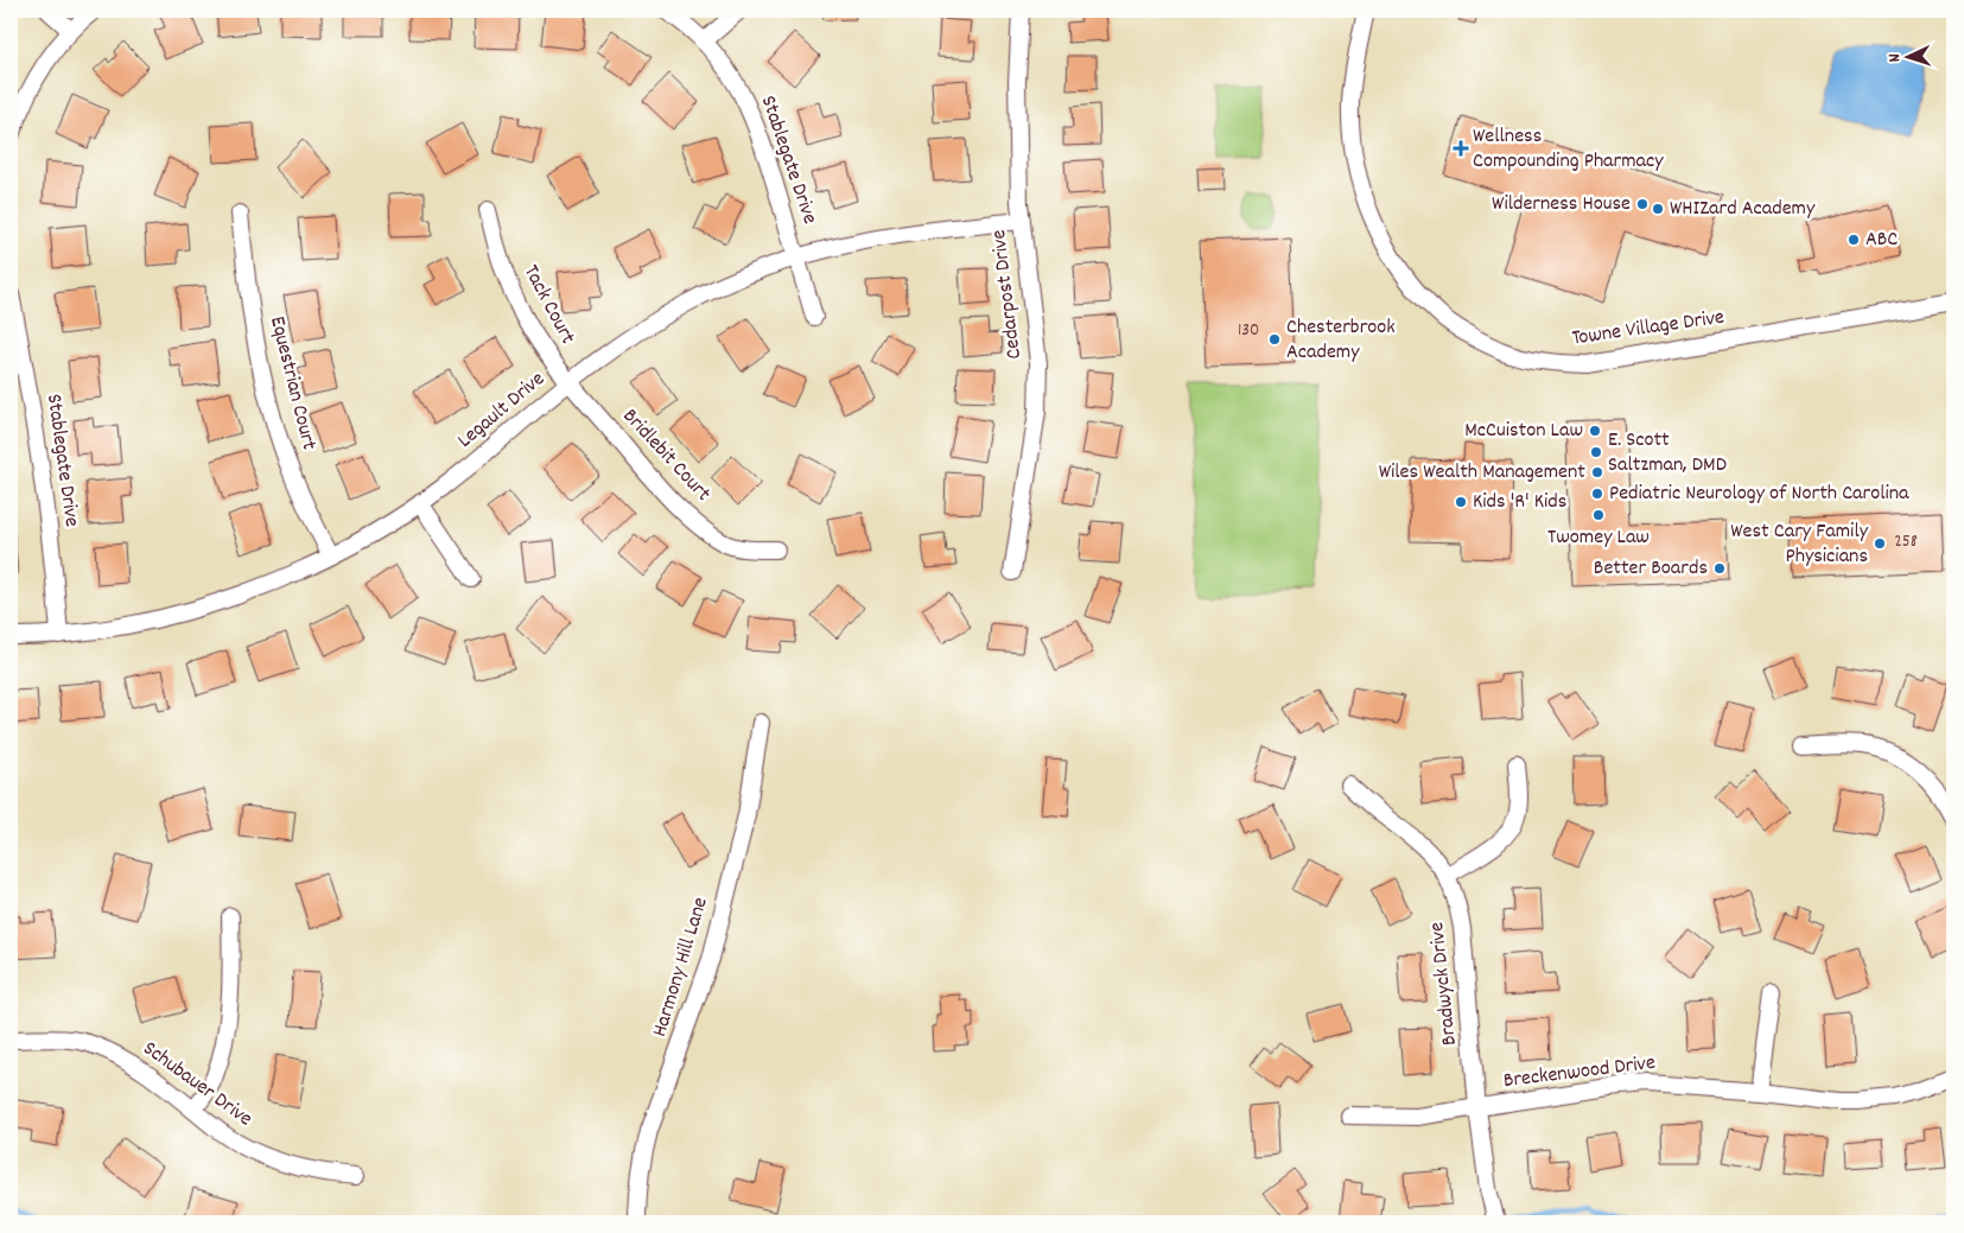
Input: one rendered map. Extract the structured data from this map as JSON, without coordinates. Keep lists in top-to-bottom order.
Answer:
{
  "streets": {
    "street": [
      "Stablegate Drive",
      "Cedarpost Drive",
      "Tack Court",
      "Towne Village Drive",
      "Equestrian Court",
      "Legault Drive",
      "Bridlebit Court",
      "Harmony Hill Lane",
      "Bradwyck Drive",
      "Breckenwood Drive",
      "Schubauer Drive"
    ]
  },
  "crossings": [
    ["Stablegate Drive", "Legault Drive"],
    ["Cedarpost Drive", "Legault Drive"],
    ["Tack Court", "Legault Drive"],
    ["Tack Court", "Bridlebit Court"],
    ["Equestrian Court", "Legault Drive"],
    ["Legault Drive", "Bridlebit Court"],
    ["Bradwyck Drive", "Breckenwood Drive"]
  ],
  "places": {
    "health": ["Wellness Compounding Pharmacy"],
    "other": [
      "Wilderness House",
      "WHIZard Academy",
      "ABC",
      "Chesterbrook Academy",
      "McCuiston Law",
      "E. Scott Saltzman, DMD",
      "Wiles Wealth Management",
      "Pediatric Neurology of North Carolina",
      "Kids 'R' Kids",
      "Twomey Law",
      "West Cary Family Physicians",
      "Better Boards"
    ]
  },
  "house_numbers": ["130", "258"],
  "north": "left"
}
